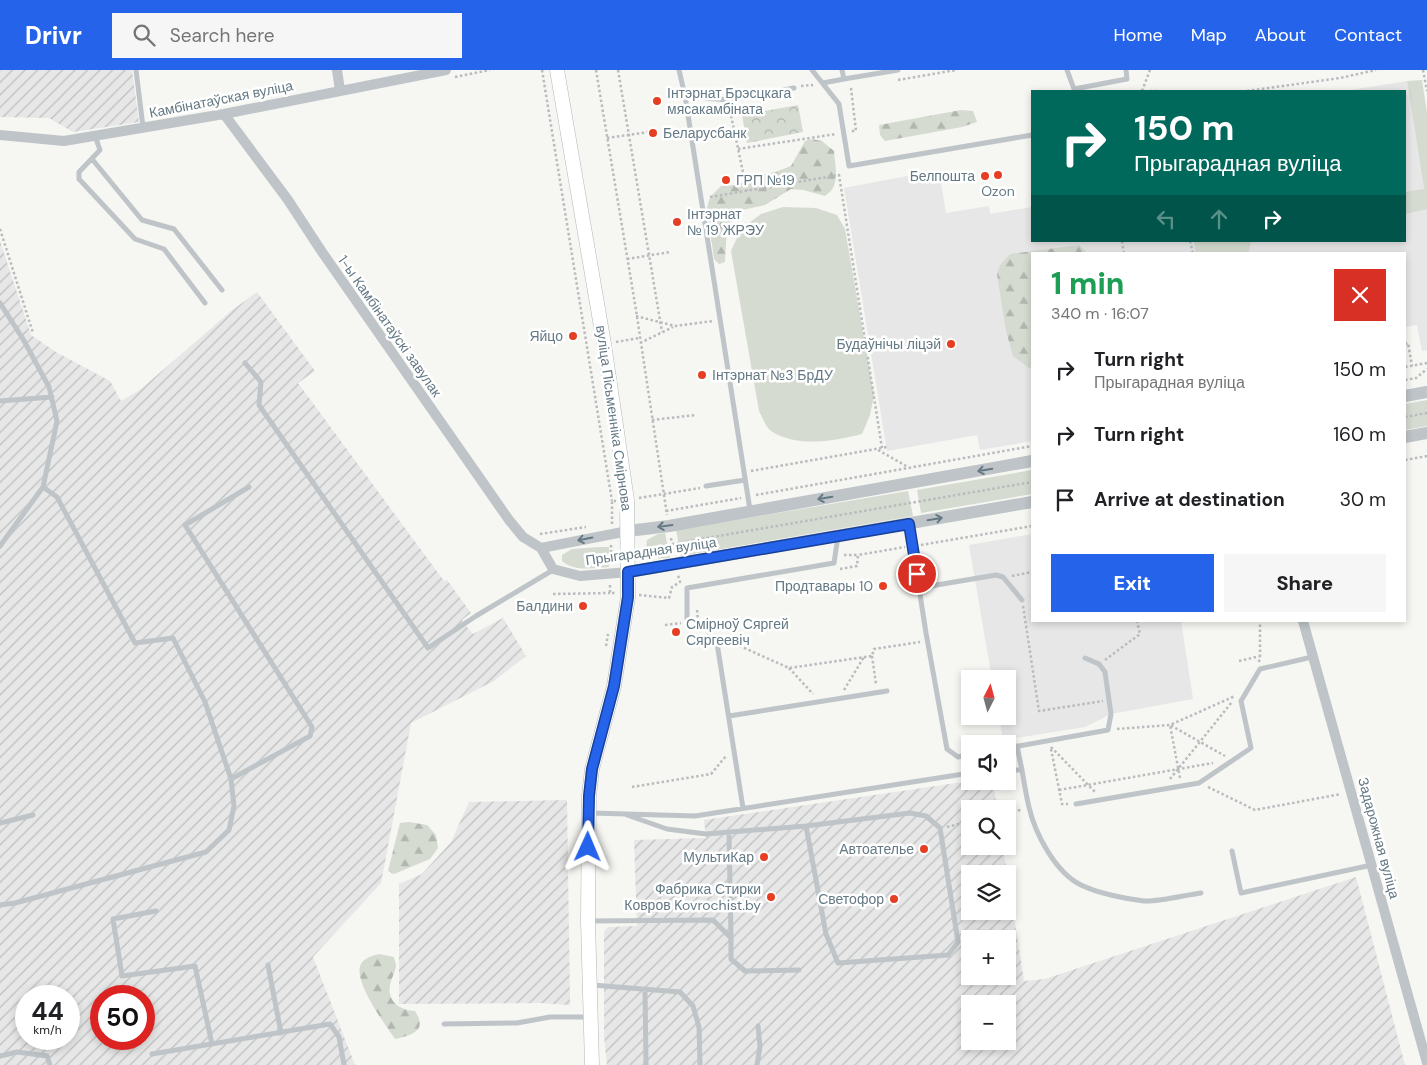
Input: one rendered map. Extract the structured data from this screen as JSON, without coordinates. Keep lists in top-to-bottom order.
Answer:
{
  "streets": {
    "main road": ["вуліца Пісьменніка Смірнова"],
    "street": [
      "Камбінатаўская вуліца",
      "1-ы Камбінатаўскі завулак",
      "Прыгарадная вуліца",
      "Задарожная вуліца"
    ]
  },
  "crossings": [
    ["Камбінатаўская вуліца", "1-ы Камбінатаўскі завулак"],
    ["1-ы Камбінатаўскі завулак", "Прыгарадная вуліца"],
    ["вуліца Пісьменніка Смірнова", "Прыгарадная вуліца"]
  ],
  "places": [
    "Інтэрнат Брэсцкага мясакамбіната",
    "Беларусбанк",
    "Ozon",
    "Белпошта",
    "ГРП №19",
    "Інтэрнат № 19 ЖРЭУ",
    "Яйцо",
    "Будаўнічы ліцэй",
    "Інтэрнат №3 БрДУ",
    "Продтавары 10",
    "Балдини",
    "Смірноў Сяргей Сяргеевіч",
    "Автоателье",
    "МультиКар",
    "Фабрика Стирки Ковров Kovrochist.by",
    "Светофор"
  ],
  "north": "top",
  "page": {
    "header": "Drivr",
    "search": "Search here",
    "nav": [
      "Home",
      "Map",
      "About",
      "Contact"
    ],
    "turn": ["150 m", "Прыгарадная вуліца"],
    "heading": ["1 min", "340 m · 16:07"],
    "list": [
      {
        "name": "Turn right",
        "note": "Прыгарадная вуліца",
        "value": "150 m"
      },
      {
        "name": "Turn right",
        "value": "160 m"
      },
      {
        "name": "Arrive at destination",
        "value": "30 m"
      }
    ],
    "buttons": ["Exit", "Share"],
    "map_buttons": ["+", "−"],
    "speed": "44 km/h",
    "limit": "50"
  }
}
